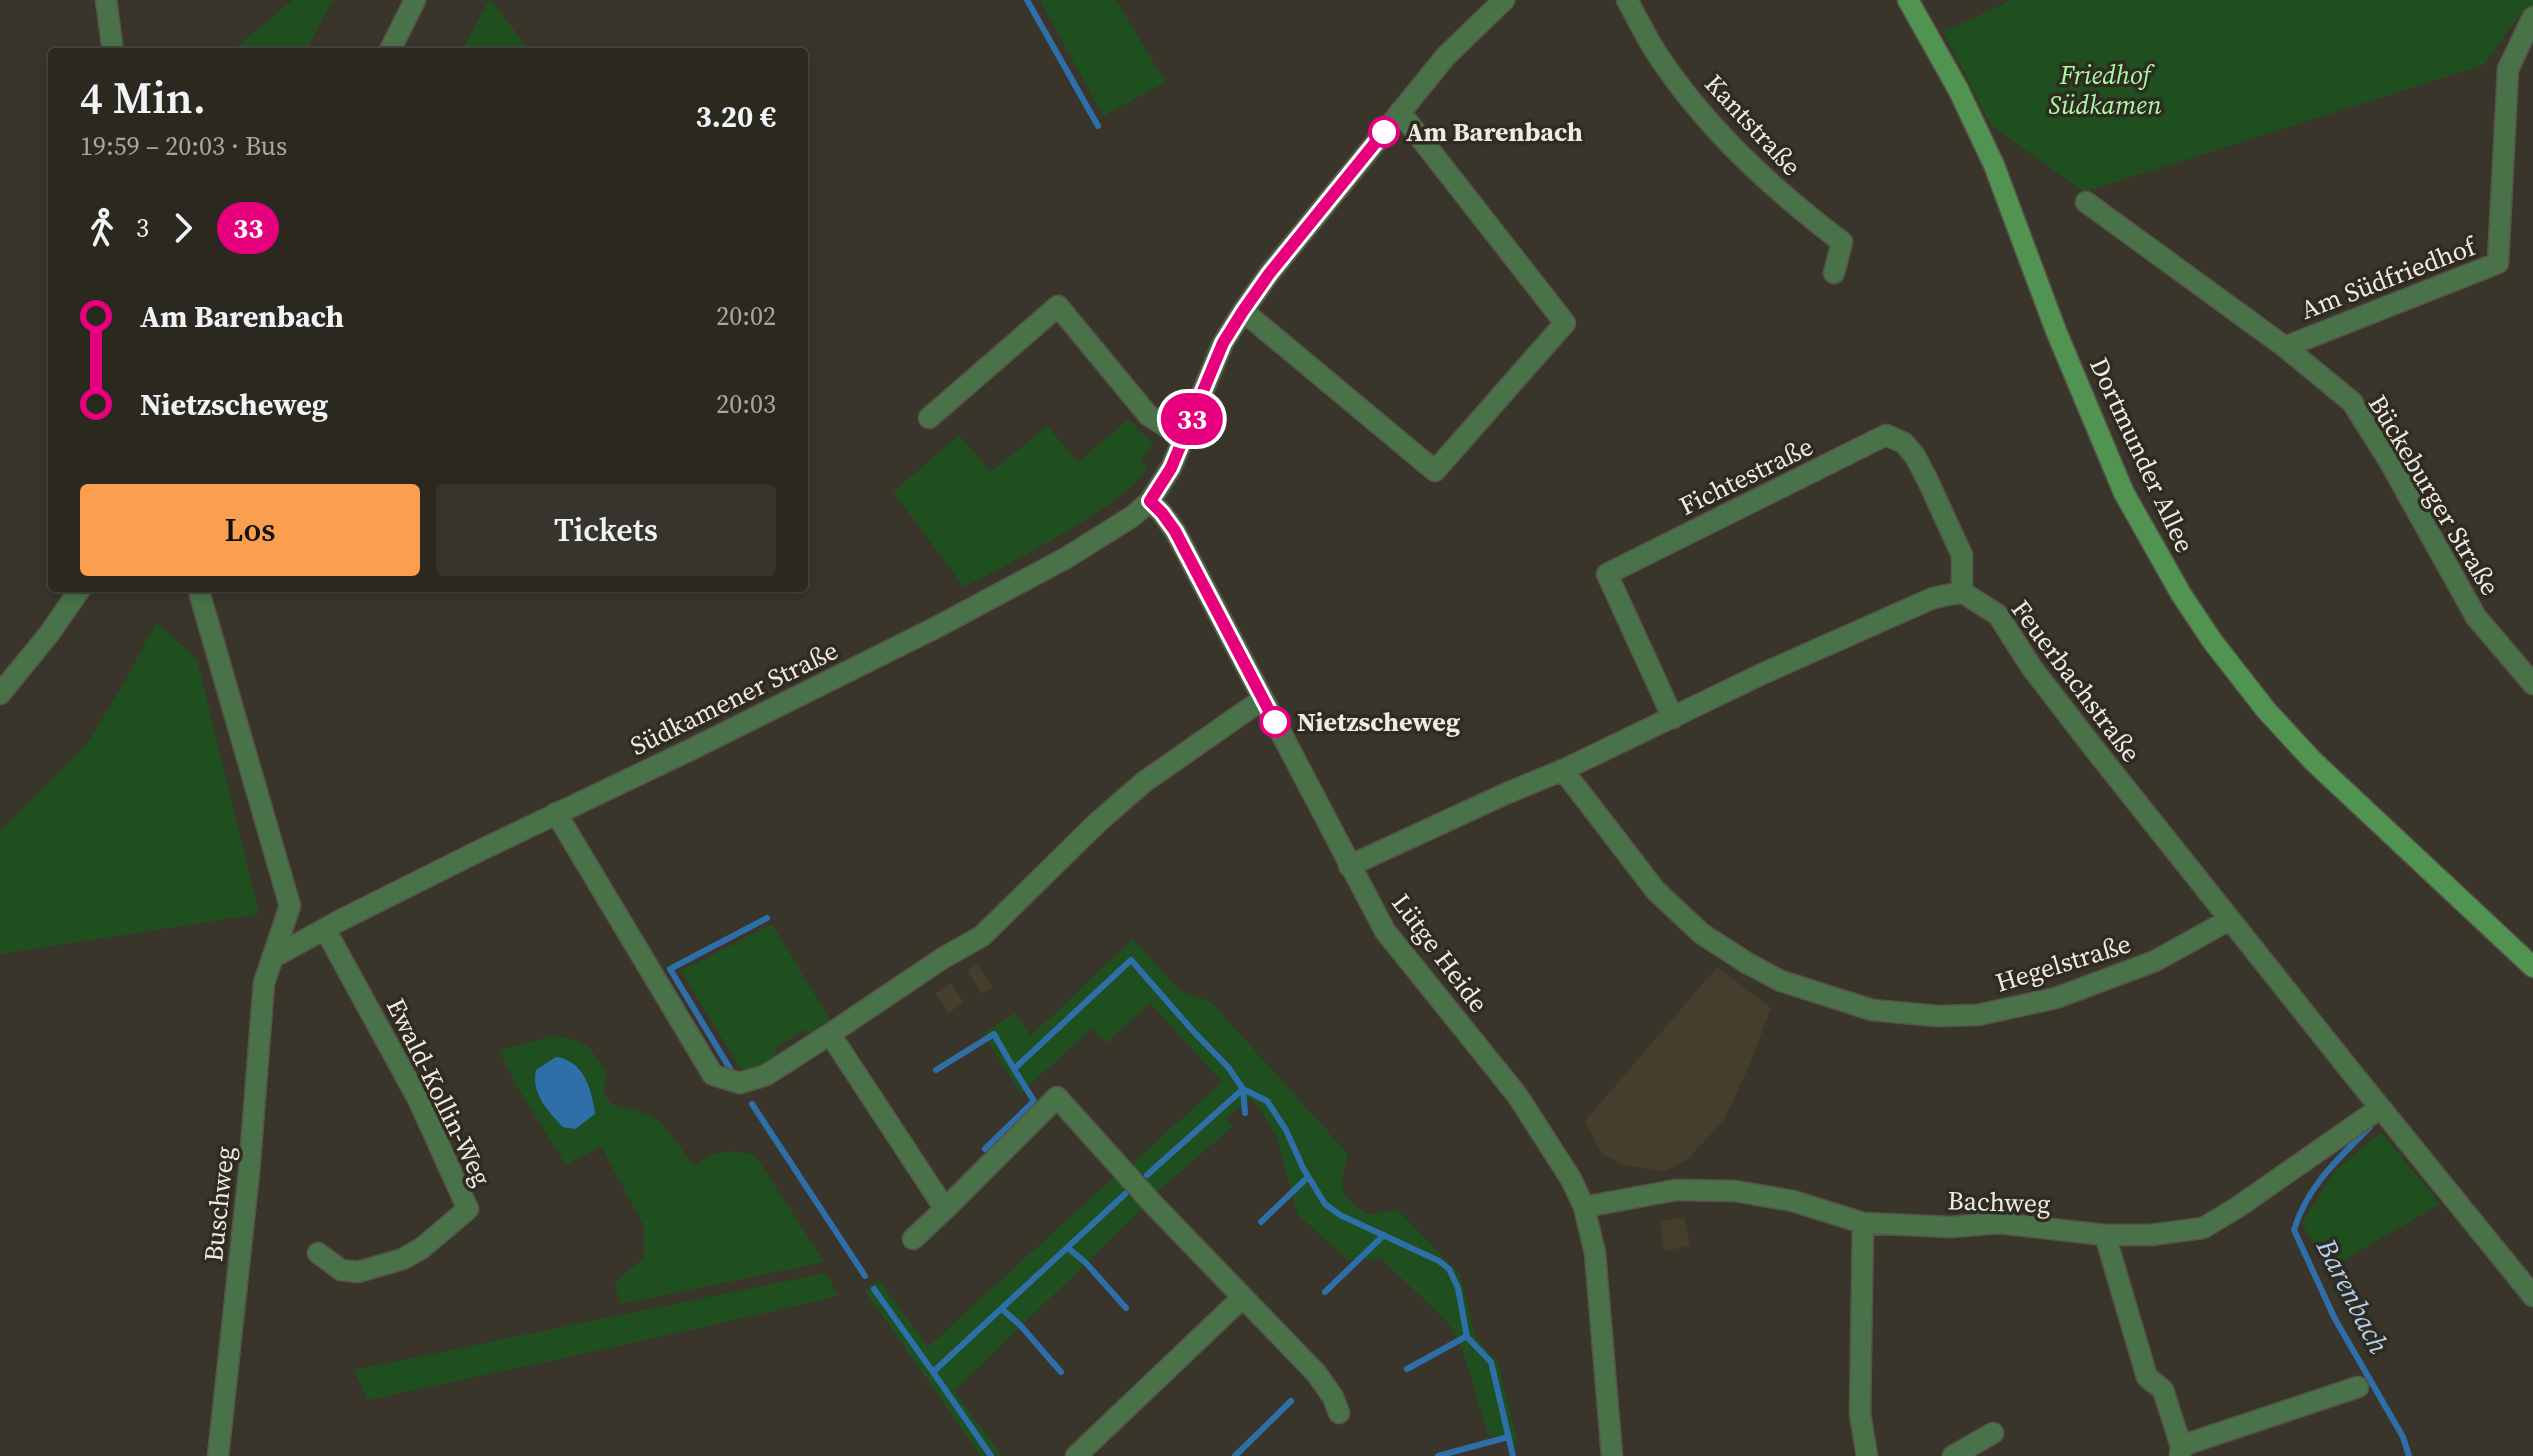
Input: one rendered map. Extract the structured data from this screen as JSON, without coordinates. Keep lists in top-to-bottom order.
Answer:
{
  "streets": {
    "main road": ["Dortmunder Allee"],
    "street": [
      "Kantstraße",
      "Am Südfriedhof",
      "Fichtestraße",
      "Bückeburger Straße",
      "Feuerbachstraße",
      "Südkamener Straße",
      "Lütge Heide",
      "Hegelstraße",
      "Ewald-Kollin-Weg",
      "Bachweg",
      "Buschweg"
    ]
  },
  "crossings": [
    ["Am Südfriedhof", "Bückeburger Straße"],
    ["Fichtestraße", "Feuerbachstraße"],
    ["Feuerbachstraße", "Hegelstraße"],
    ["Feuerbachstraße", "Bachweg"],
    ["Südkamener Straße", "Lütge Heide"],
    ["Südkamener Straße", "Ewald-Kollin-Weg"],
    ["Südkamener Straße", "Buschweg"],
    ["Lütge Heide", "Bachweg"]
  ],
  "water": ["Barenbach"],
  "parks": ["Friedhof Südkamen"],
  "places": ["Am Barenbach", "Nietzscheweg"],
  "lines": ["bus line 33"],
  "page": {
    "on_map": "33",
    "heading": ["4 Min.", "19:59 – 20:03 · Bus", "3.20 €"],
    "legs": ["3", "33"],
    "list": [
      {
        "name": "Am Barenbach",
        "value": "20:02"
      },
      {
        "name": "Nietzscheweg",
        "value": "20:03"
      }
    ],
    "buttons": ["Los", "Tickets"]
  }
}
